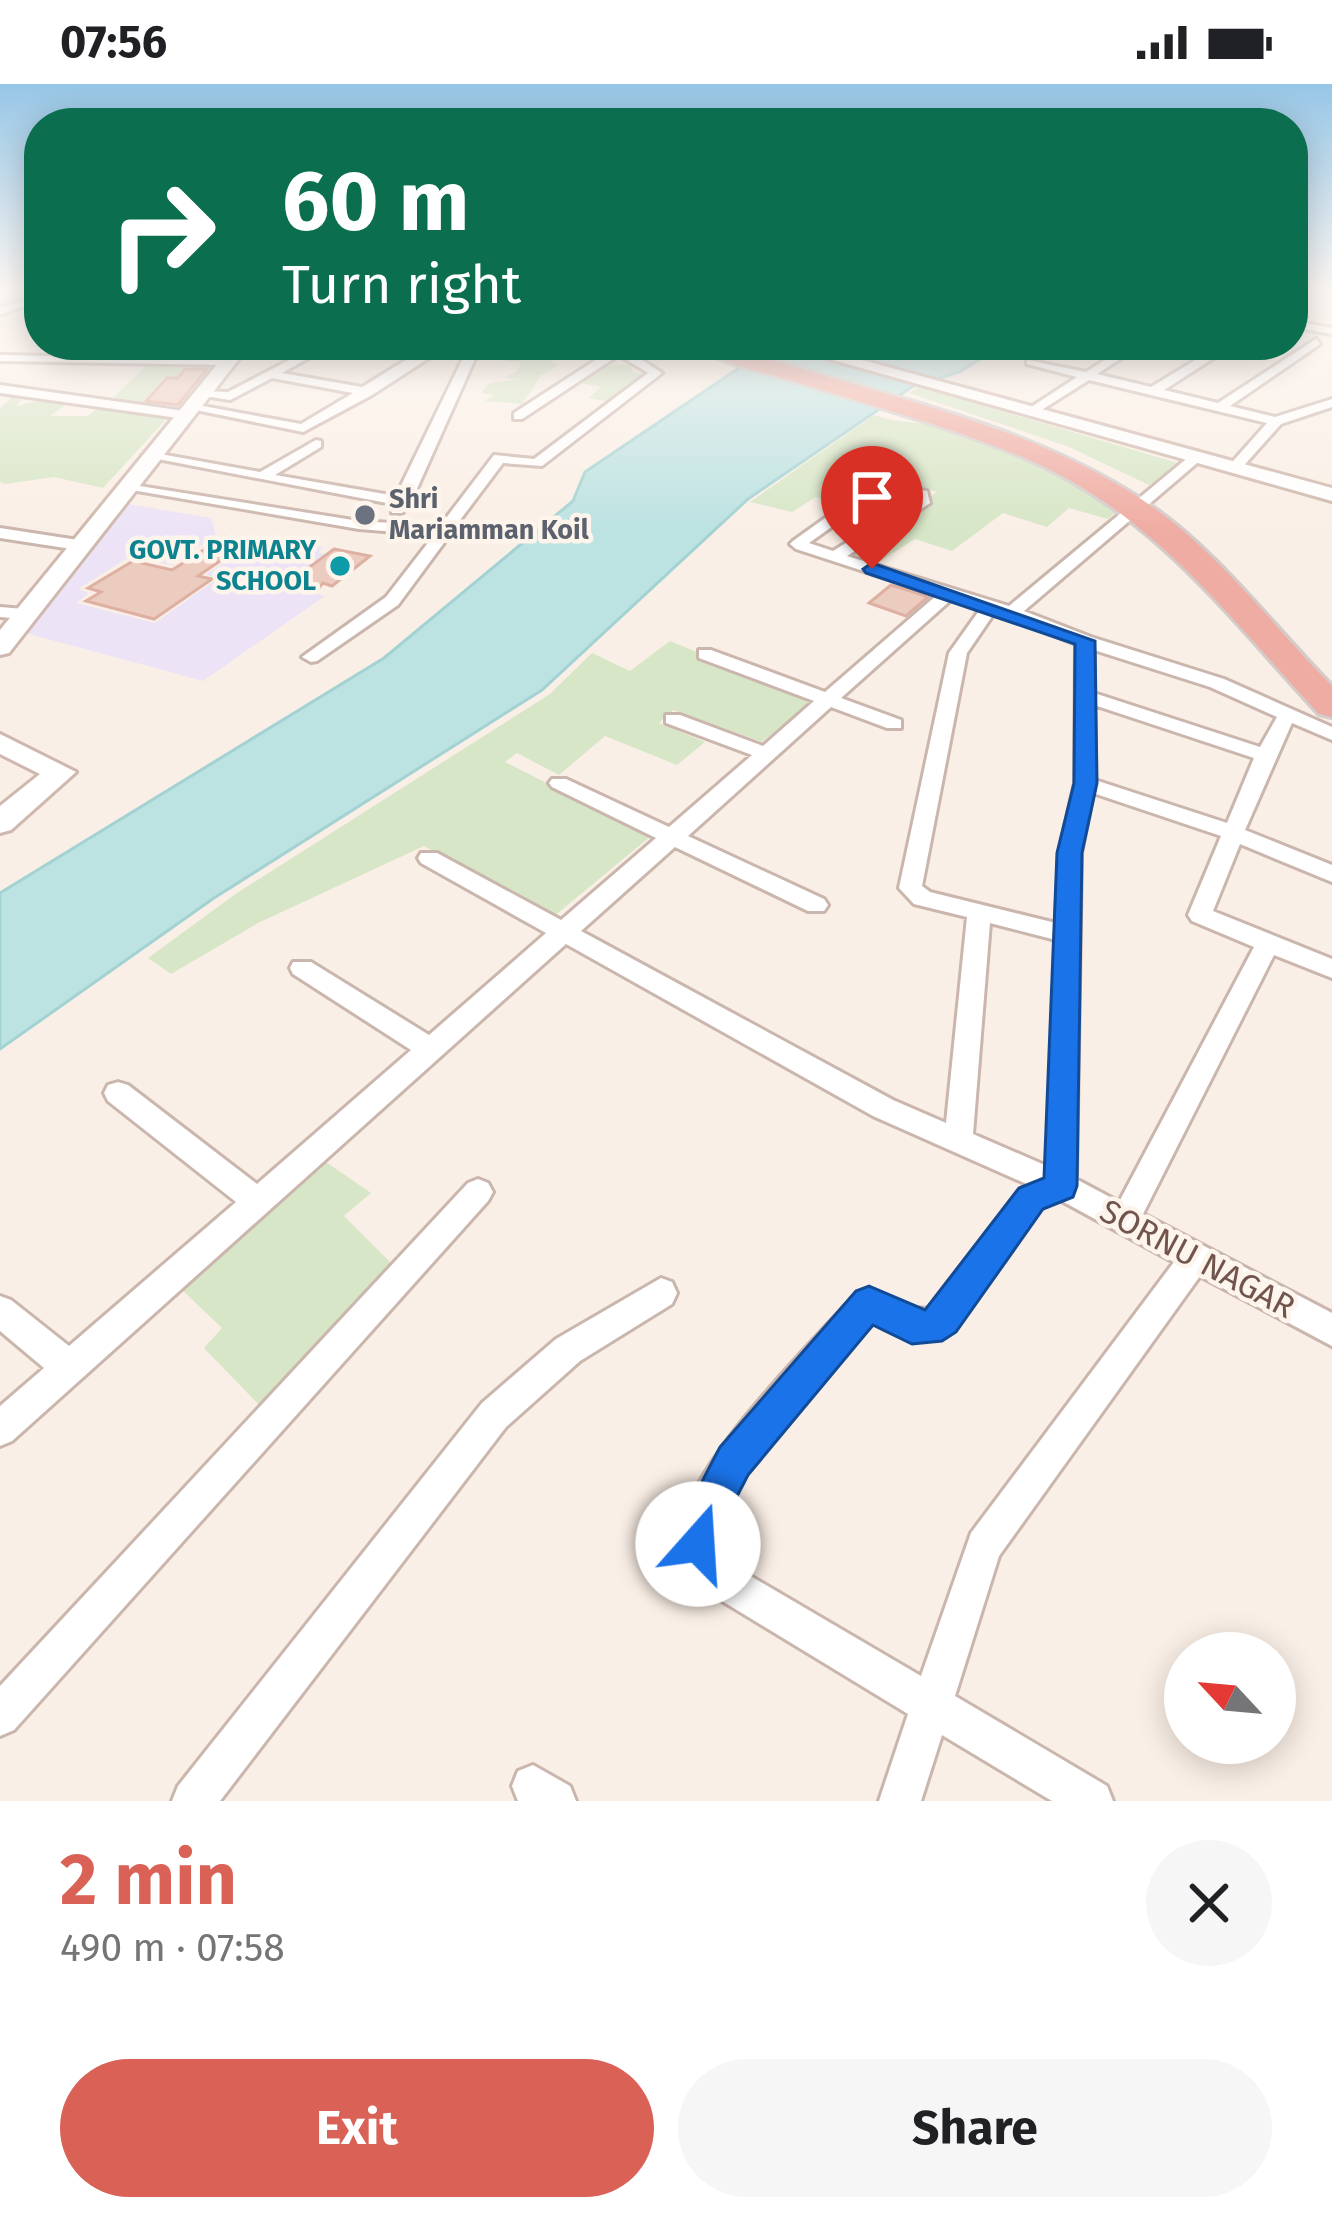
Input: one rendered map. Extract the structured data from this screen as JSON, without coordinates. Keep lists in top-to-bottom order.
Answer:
{
  "streets": {
    "street": ["SORNU NAGAR"]
  },
  "places": ["Shri Mariamman Koil", "GOVT. PRIMARY SCHOOL"],
  "north": "top left",
  "page": {
    "status": "07:56",
    "turn": ["60 m", "Turn right"],
    "heading": ["2 min", "490 m · 07:58"],
    "buttons": ["Exit", "Share"]
  }
}
